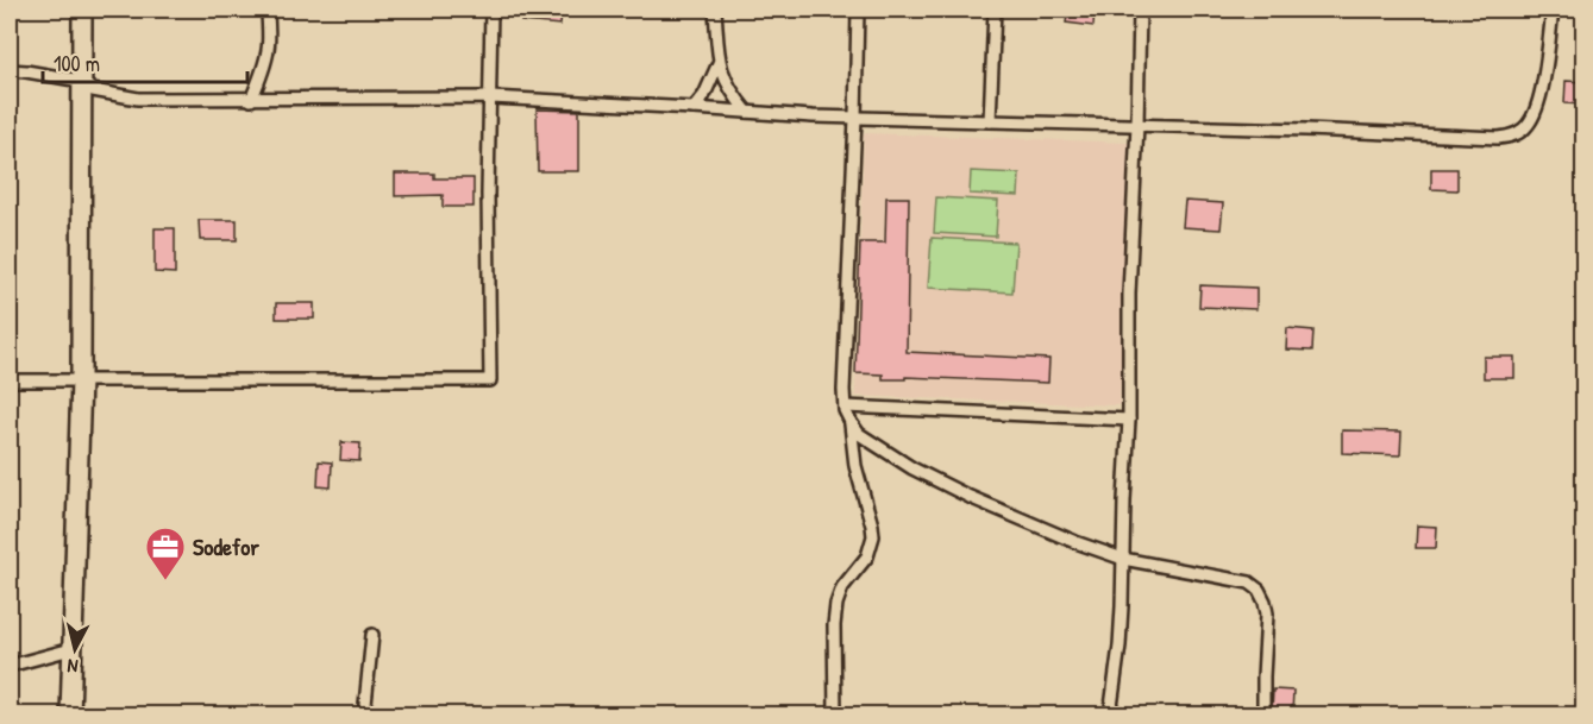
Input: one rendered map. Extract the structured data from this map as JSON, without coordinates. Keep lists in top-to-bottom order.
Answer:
{
  "places": {
    "office": ["Sodefor"]
  },
  "scale_bar": "100 m",
  "north": "bottom"
}
